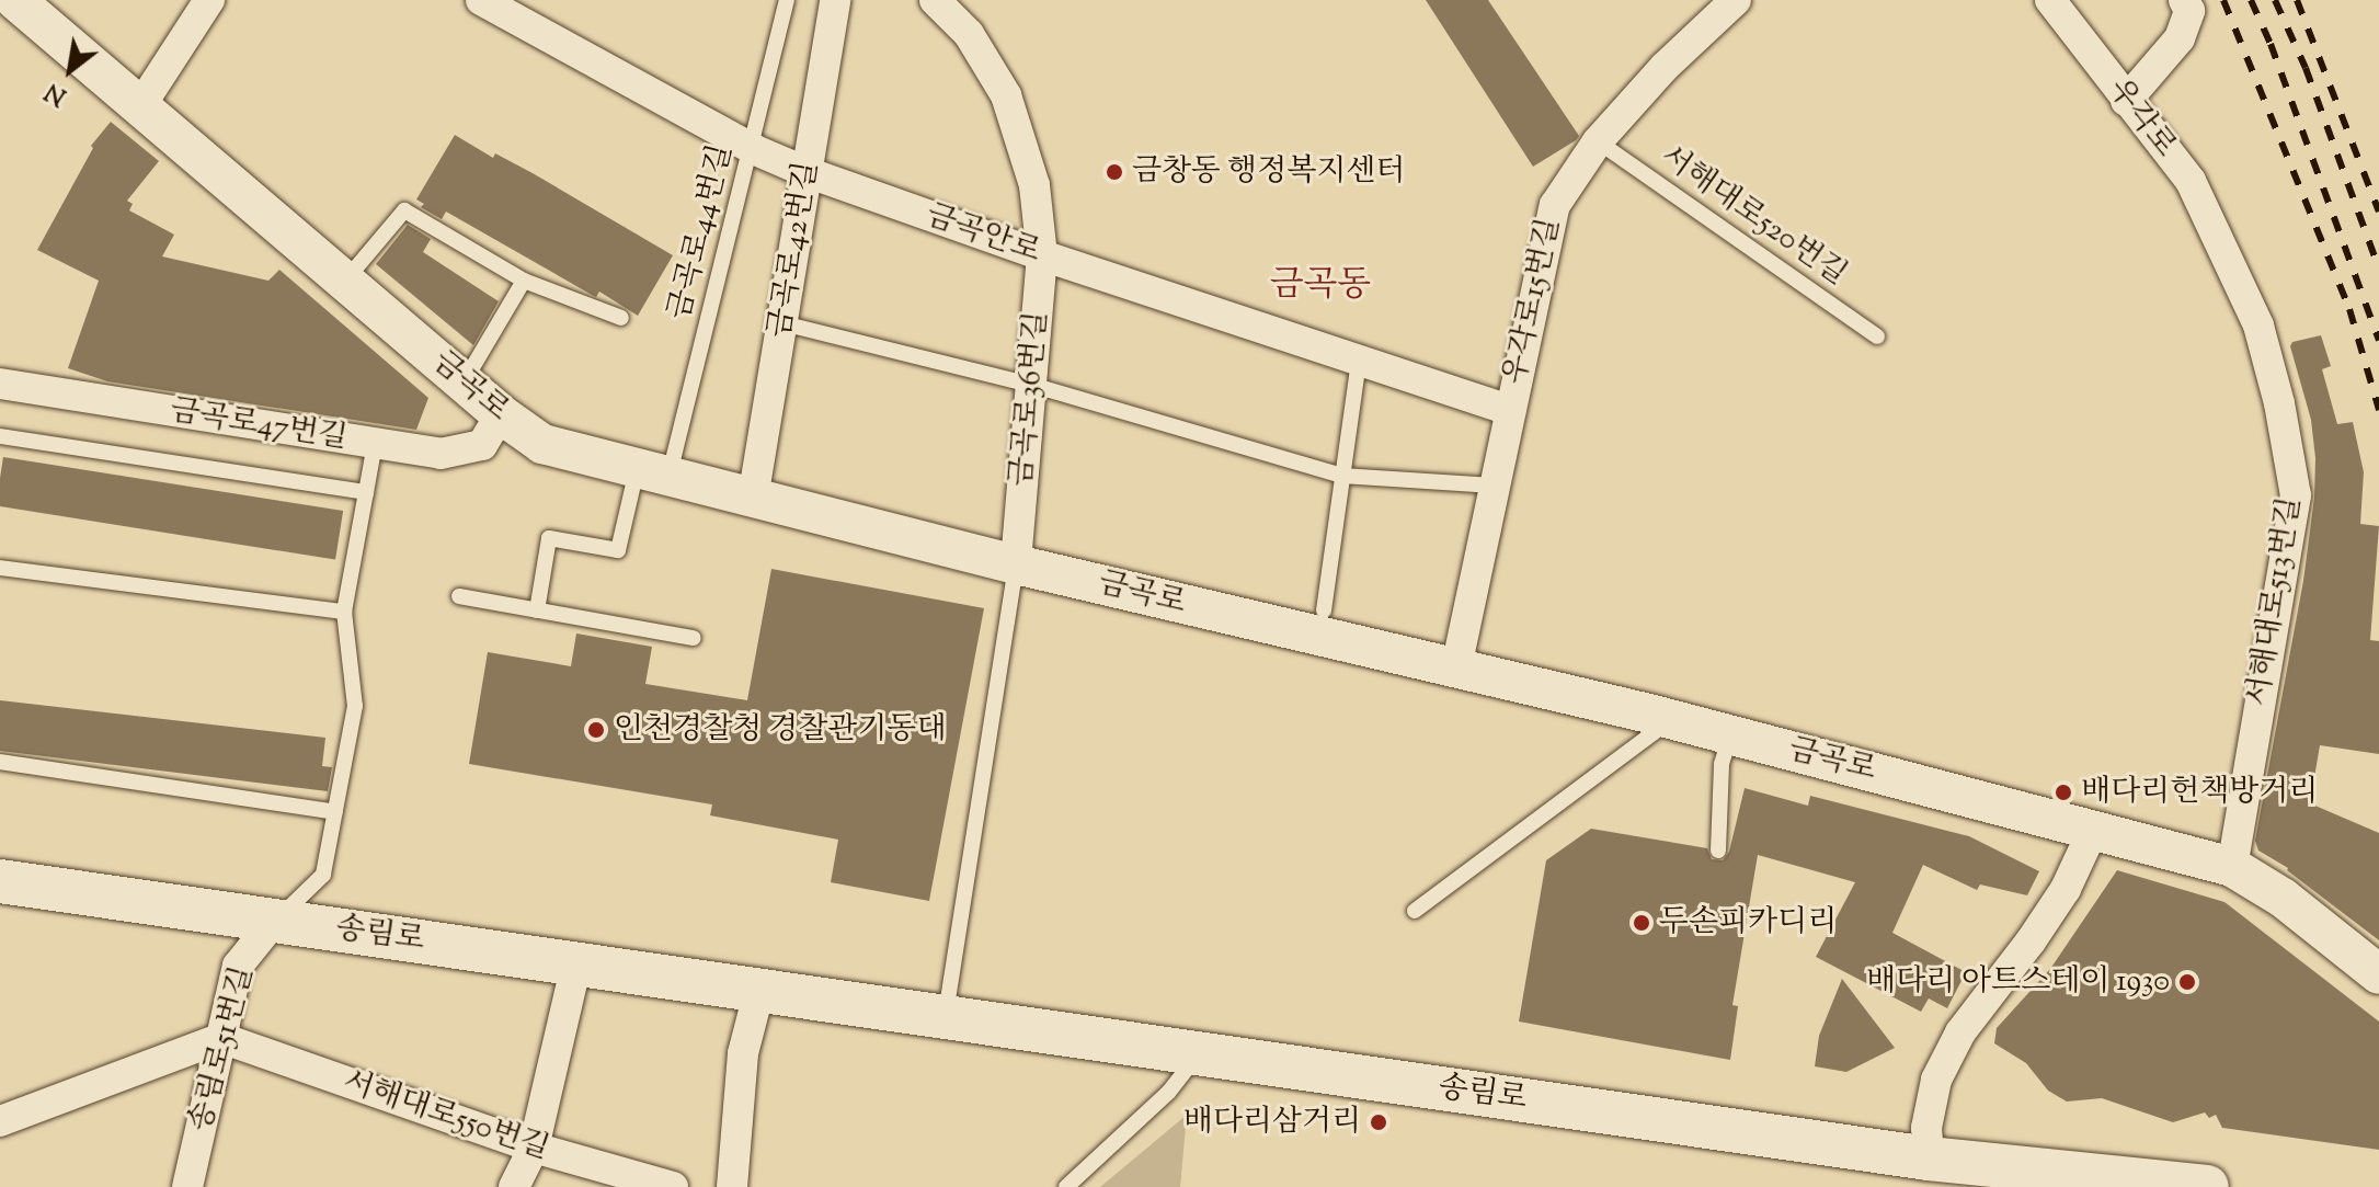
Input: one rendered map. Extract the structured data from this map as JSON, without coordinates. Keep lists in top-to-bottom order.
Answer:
{
  "streets": {
    "main road": ["송림로"],
    "street": [
      "우각로",
      "금곡안로",
      "금곡로42번길",
      "우각로15번길",
      "금곡로",
      "금곡로36번길",
      "금곡로47번길",
      "서해대로513번길",
      "송림로51번길",
      "서해대로550번길"
    ],
    "lane": ["서해대로520번길", "금곡로44번길"]
  },
  "crossings": [
    ["우각로", "서해대로513번길"],
    ["서해대로520번길", "우각로15번길"],
    ["금곡로44번길", "금곡안로"],
    ["금곡로44번길", "금곡로"],
    ["금곡안로", "금곡로42번길"],
    ["금곡안로", "우각로15번길"],
    ["금곡안로", "금곡로36번길"],
    ["금곡로42번길", "금곡로"],
    ["우각로15번길", "금곡로"],
    ["금곡로", "금곡로36번길"],
    ["금곡로", "금곡로47번길"],
    ["금곡로", "서해대로513번길"],
    ["송림로", "송림로51번길"],
    ["송림로51번길", "서해대로550번길"]
  ],
  "districts": ["금곡동"],
  "places": [
    "금창동 행정복지센터",
    "인천경찰청 경찰관기동대",
    "배다리헌책방거리",
    "두손피카디리",
    "배다리 아트스테이 1930",
    "배다리삼거리"
  ],
  "north": "bottom left"
}
